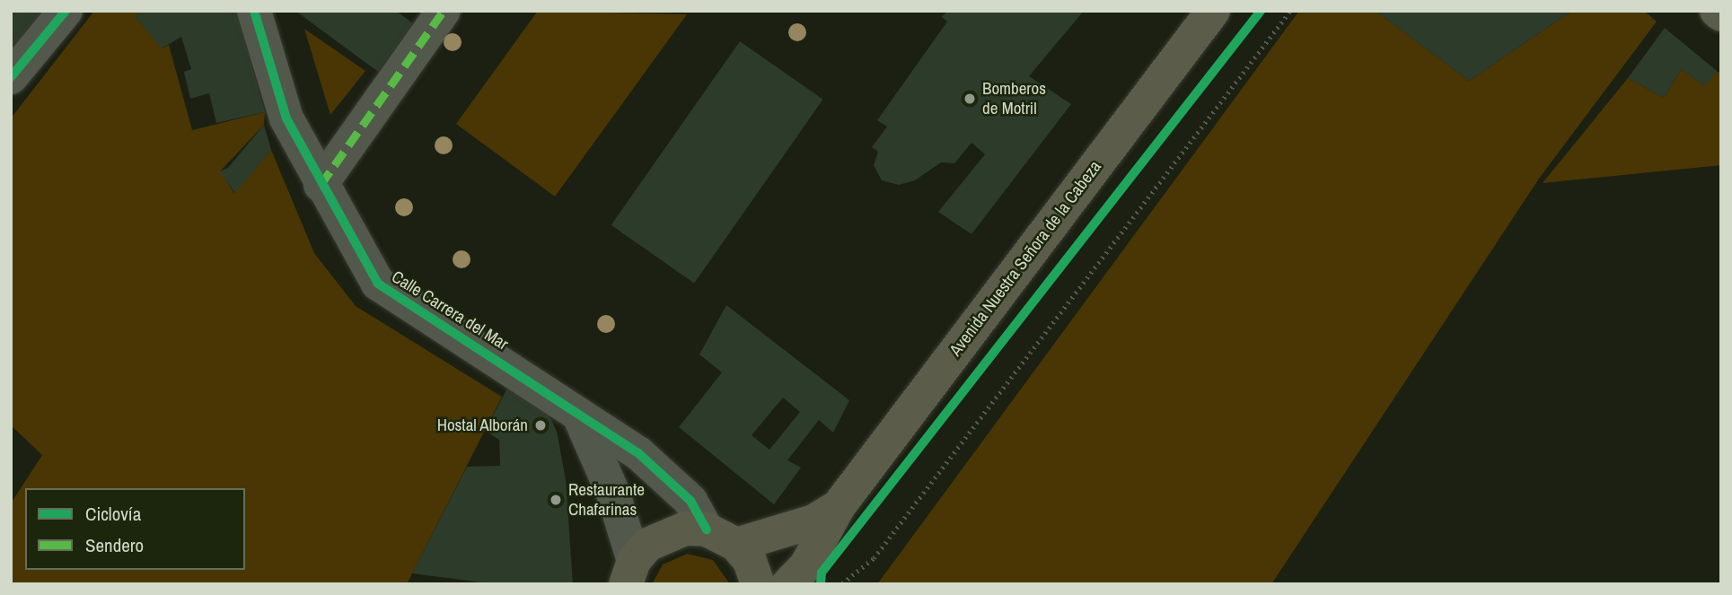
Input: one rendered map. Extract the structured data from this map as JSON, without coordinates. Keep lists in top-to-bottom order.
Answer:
{
  "streets": {
    "highway": ["Avenida Nuestra Señora de la Cabeza"],
    "street": ["Calle Carrera del Mar"]
  },
  "crossings": [
    ["Avenida Nuestra Señora de la Cabeza", "Calle Carrera del Mar"]
  ],
  "places": ["Bomberos de Motril", "Hostal Alborán", "Restaurante Chafarinas"],
  "legend": ["Ciclovía", "Sendero"]
}
